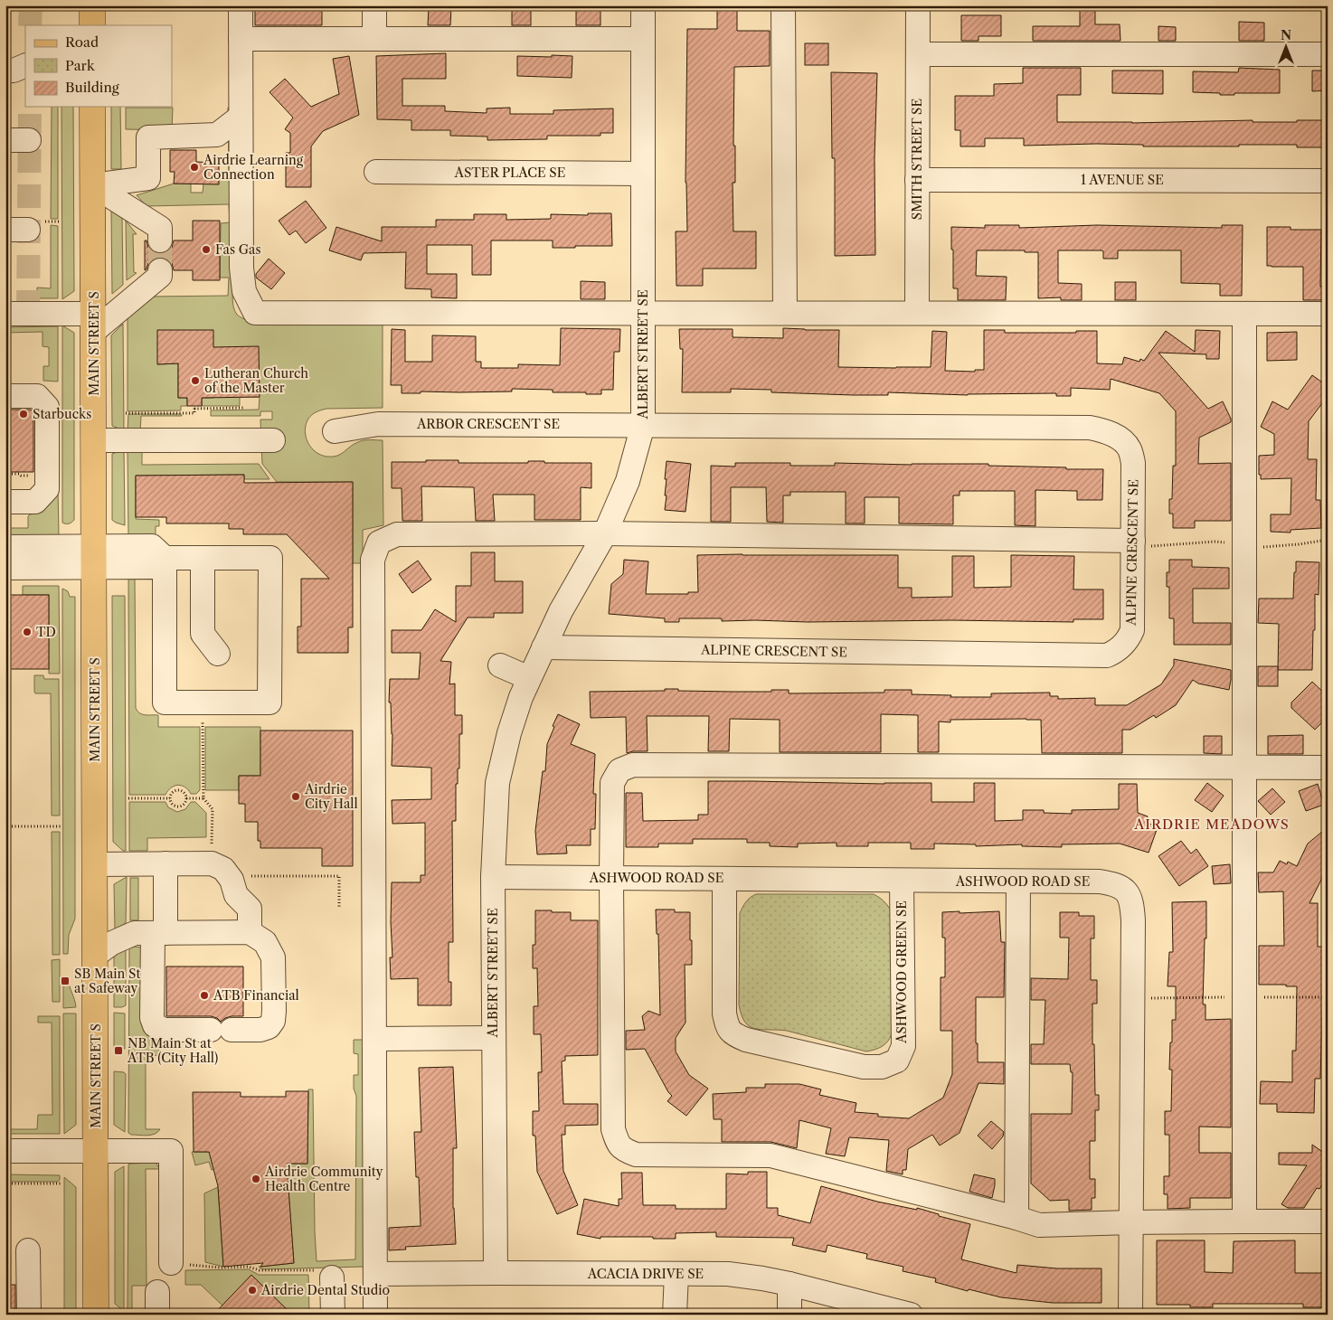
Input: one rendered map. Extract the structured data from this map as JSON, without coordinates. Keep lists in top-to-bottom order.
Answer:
{
  "streets": {
    "main road": ["MAIN STREET S"],
    "street": [
      "SMITH STREET SE",
      "ASTER PLACE SE",
      "1 AVENUE SE",
      "ALBERT STREET SE",
      "ARBOR CRESCENT SE",
      "ALPINE CRESCENT SE",
      "ASHWOOD ROAD SE",
      "ASHWOOD GREEN SE",
      "ACACIA DRIVE SE"
    ]
  },
  "crossings": [
    ["SMITH STREET SE", "1 AVENUE SE"],
    ["ASTER PLACE SE", "ALBERT STREET SE"],
    ["ALBERT STREET SE", "ARBOR CRESCENT SE"],
    ["ALBERT STREET SE", "ALPINE CRESCENT SE"],
    ["ALBERT STREET SE", "ASHWOOD ROAD SE"],
    ["ALBERT STREET SE", "ACACIA DRIVE SE"],
    ["ARBOR CRESCENT SE", "ALPINE CRESCENT SE"],
    ["ASHWOOD ROAD SE", "ASHWOOD GREEN SE"]
  ],
  "districts": ["AIRDRIE MEADOWS"],
  "places": {
    "other": [
      "Airdrie Learning Connection",
      "Fas Gas",
      "Lutheran Church of the Master",
      "Starbucks",
      "TD",
      "Airdrie City Hall",
      "ATB Financial",
      "Airdrie Community Health Centre",
      "Airdrie Dental Studio"
    ],
    "transit": ["SB Main St at Safeway", "NB Main St at ATB (City Hall)"]
  },
  "legend": ["Road", "Park", "Building"],
  "north": "top"
}
